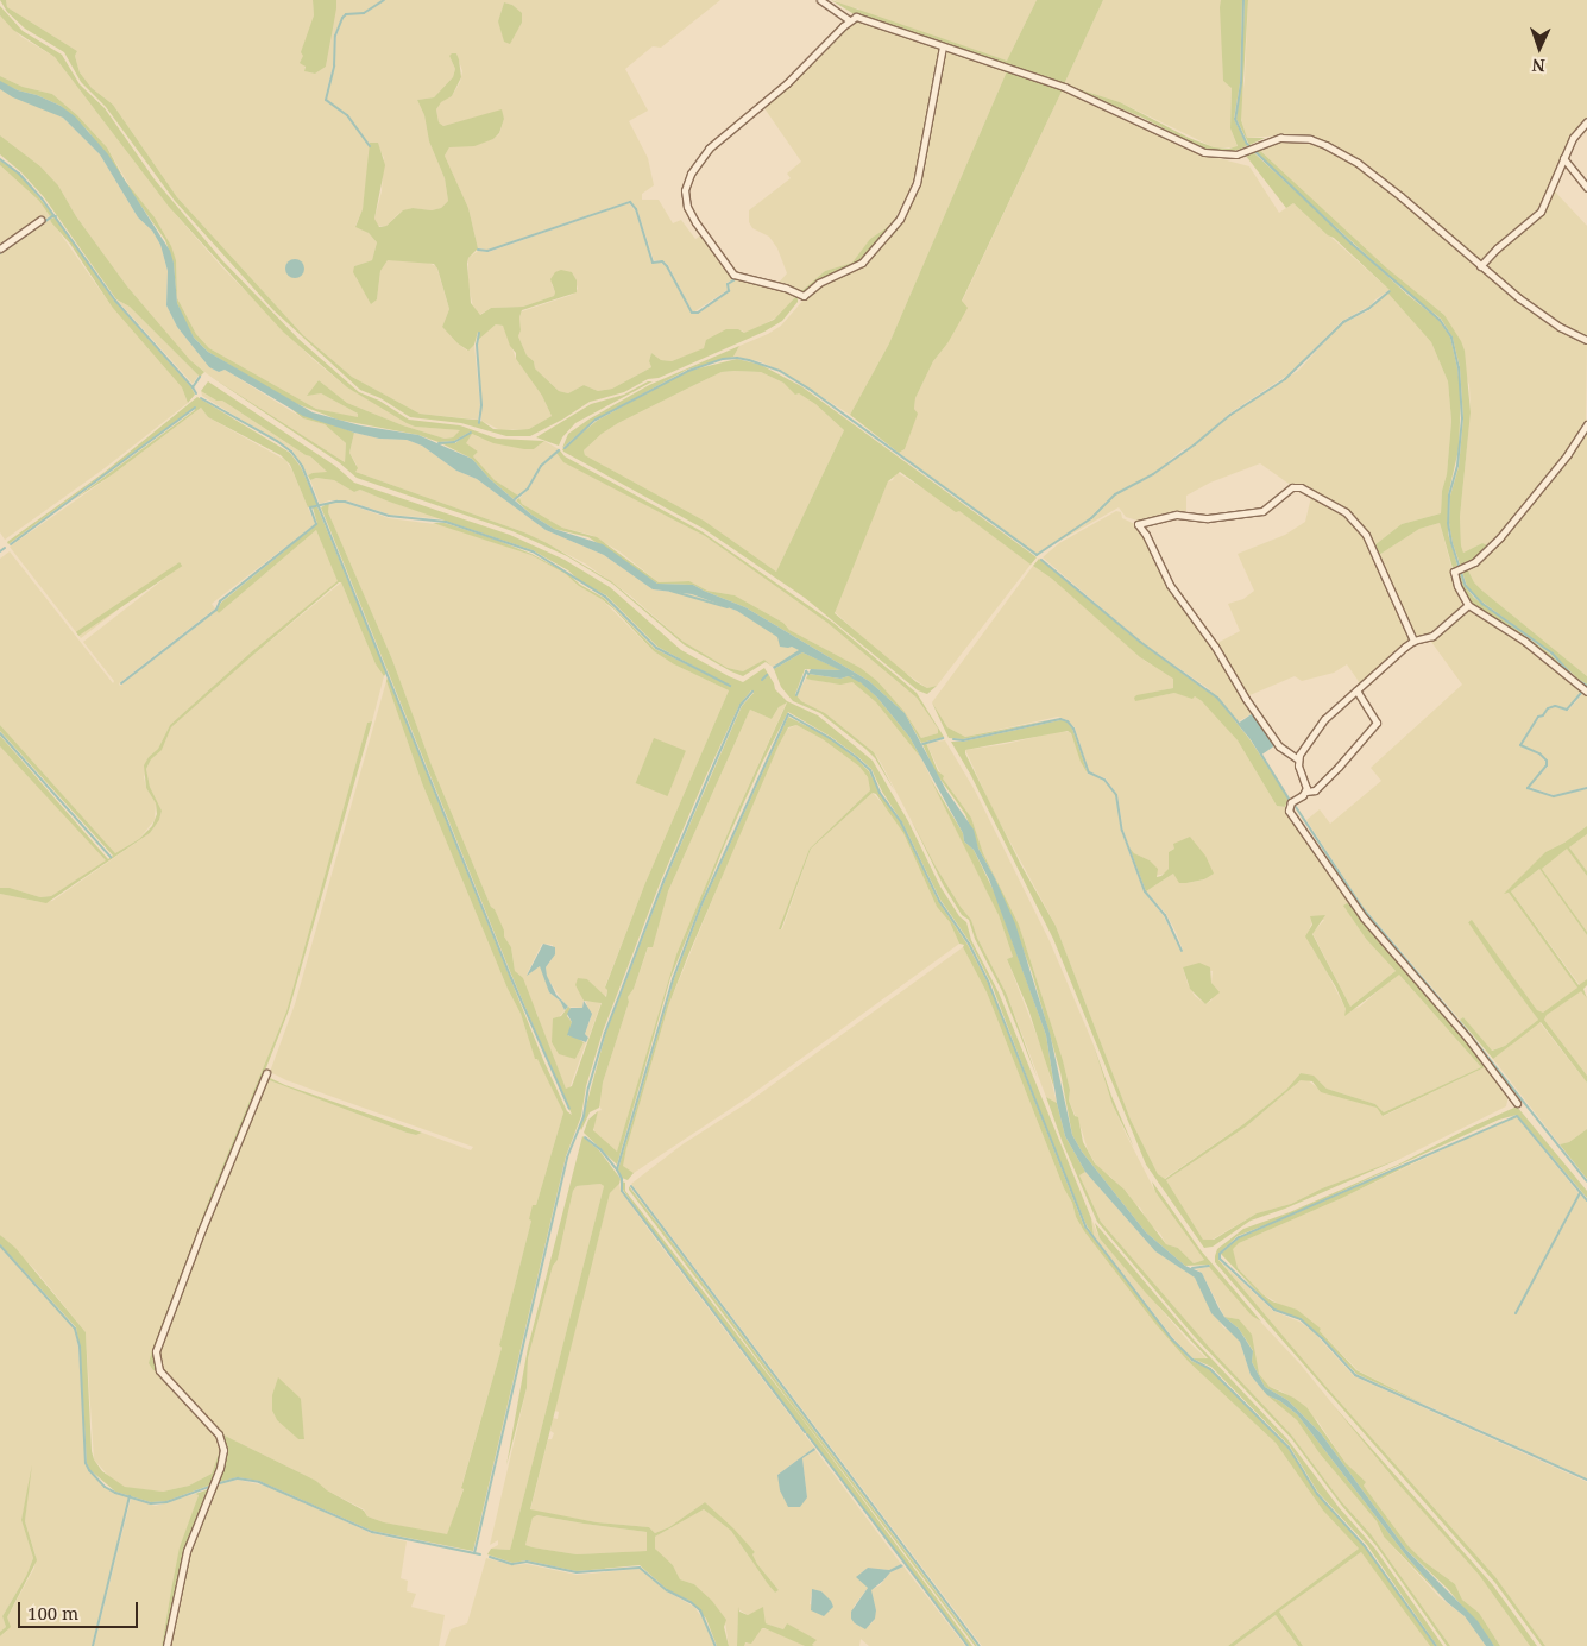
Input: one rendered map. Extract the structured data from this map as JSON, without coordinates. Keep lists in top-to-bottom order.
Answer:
{
  "scale_bar": "100 m",
  "north": "bottom"
}
